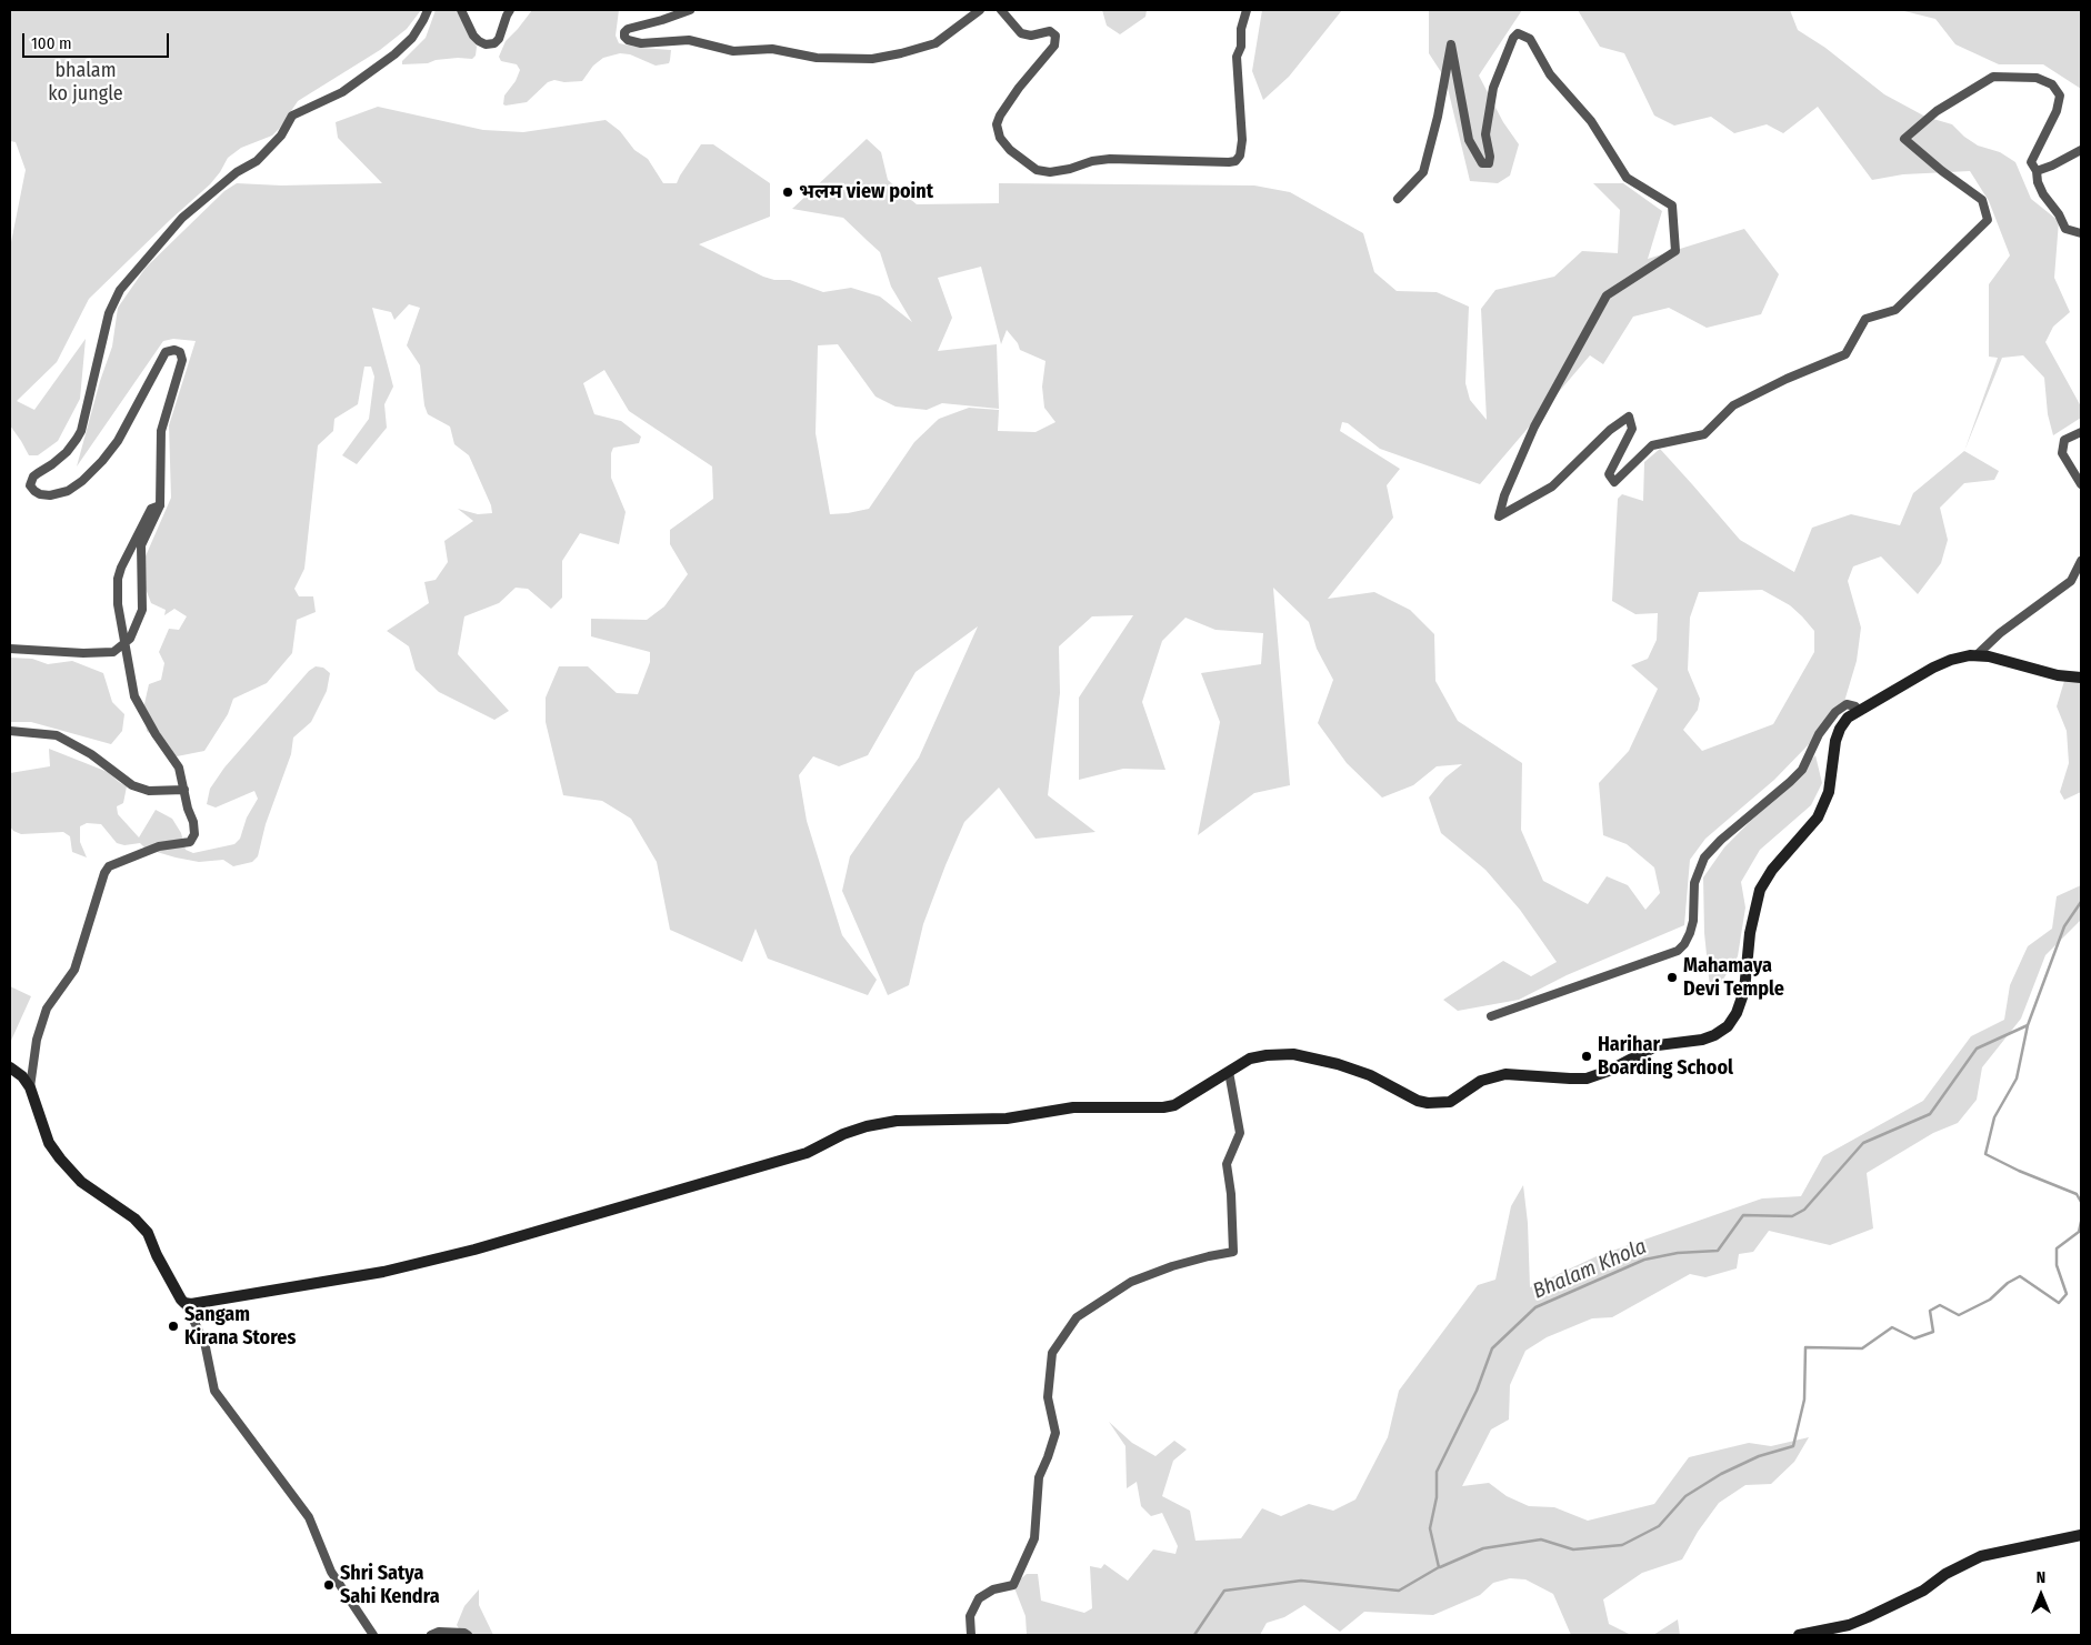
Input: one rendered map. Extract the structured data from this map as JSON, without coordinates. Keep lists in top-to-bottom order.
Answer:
{
  "water": ["Bhalam Khola"],
  "parks": ["bhalam ko jungle"],
  "places": [
    "भलम view point",
    "Mahamaya Devi Temple",
    "Harihar Boarding School",
    "Sangam Kirana Stores",
    "Shri Satya Sahi Kendra"
  ],
  "scale_bar": "100 m",
  "north": "top"
}
